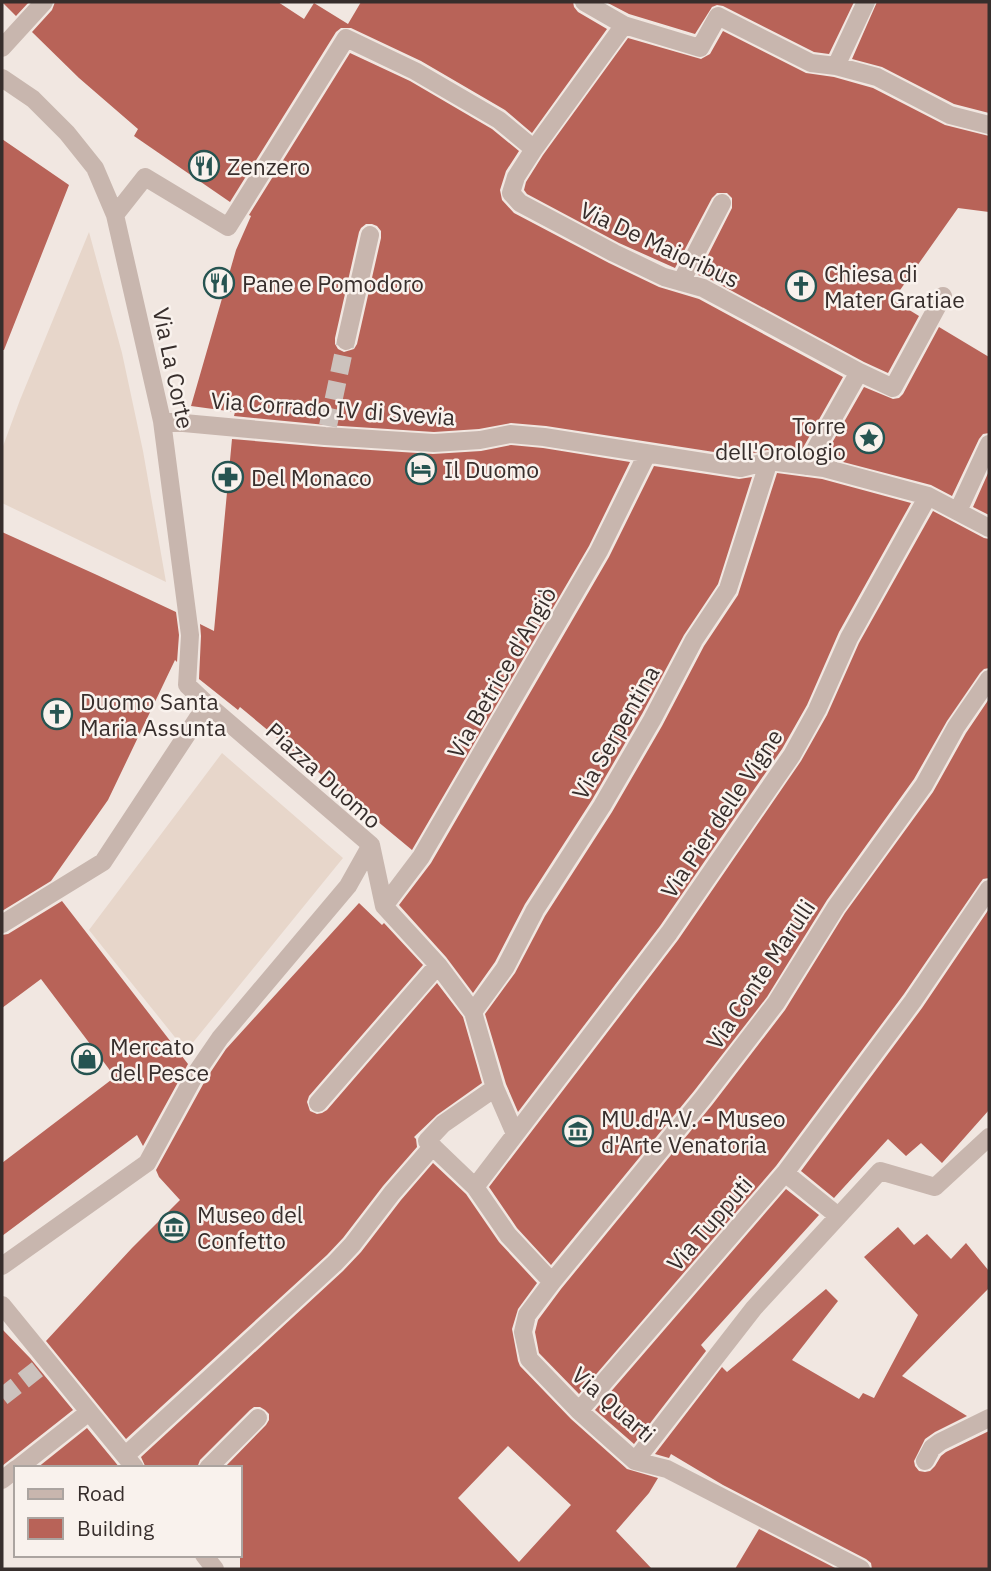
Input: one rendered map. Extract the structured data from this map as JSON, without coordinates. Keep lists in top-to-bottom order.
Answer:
{
  "streets": {
    "street": [
      "Via De Maioribus",
      "Via La Corte",
      "Via Corrado IV di Svevia",
      "Via Betrice d'Angiò",
      "Via Serpentina",
      "Piazza Duomo",
      "Via Pier delle Vigne",
      "Via Conte Marulli",
      "Via Tupputi",
      "Via Quarti"
    ]
  },
  "crossings": [
    ["Via La Corte", "Via Corrado IV di Svevia"],
    ["Via La Corte", "Piazza Duomo"],
    ["Via Corrado IV di Svevia", "Via Betrice d'Angiò"],
    ["Via Corrado IV di Svevia", "Via Serpentina"],
    ["Via Corrado IV di Svevia", "Via Pier delle Vigne"],
    ["Via Conte Marulli", "Via Quarti"],
    ["Via Tupputi", "Via Quarti"]
  ],
  "places": {
    "restaurant": ["Zenzero", "Pane e Pomodoro"],
    "church": ["Chiesa di Mater Gratiae", "Duomo Santa Maria Assunta"],
    "place": ["Torre dell'Orologio"],
    "hotel": ["Il Duomo"],
    "pharmacy": ["Del Monaco"],
    "shop": ["Mercato del Pesce"],
    "museum": ["MU.d'A.V. - Museo d'Arte Venatoria", "Museo del Confetto"]
  },
  "legend": ["Road", "Building"]
}
